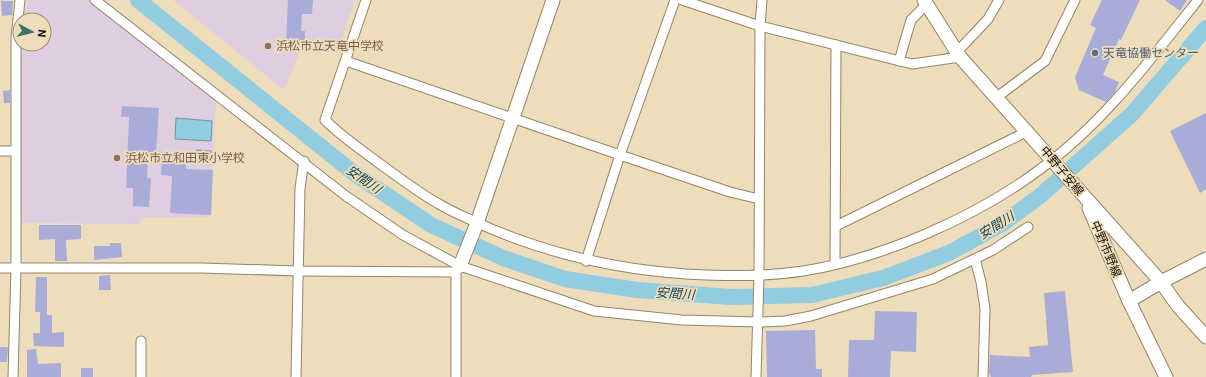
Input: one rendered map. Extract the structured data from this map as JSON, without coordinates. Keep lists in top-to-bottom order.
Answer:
{
  "streets": {
    "main road": ["中野子安線", "中野市野線"]
  },
  "crossings": [
    ["中野子安線", "中野市野線"]
  ],
  "water": ["安間川"],
  "places": ["浜松市立天竜中学校", "天竜協働センター", "浜松市立和田東小学校"],
  "north": "right"
}
